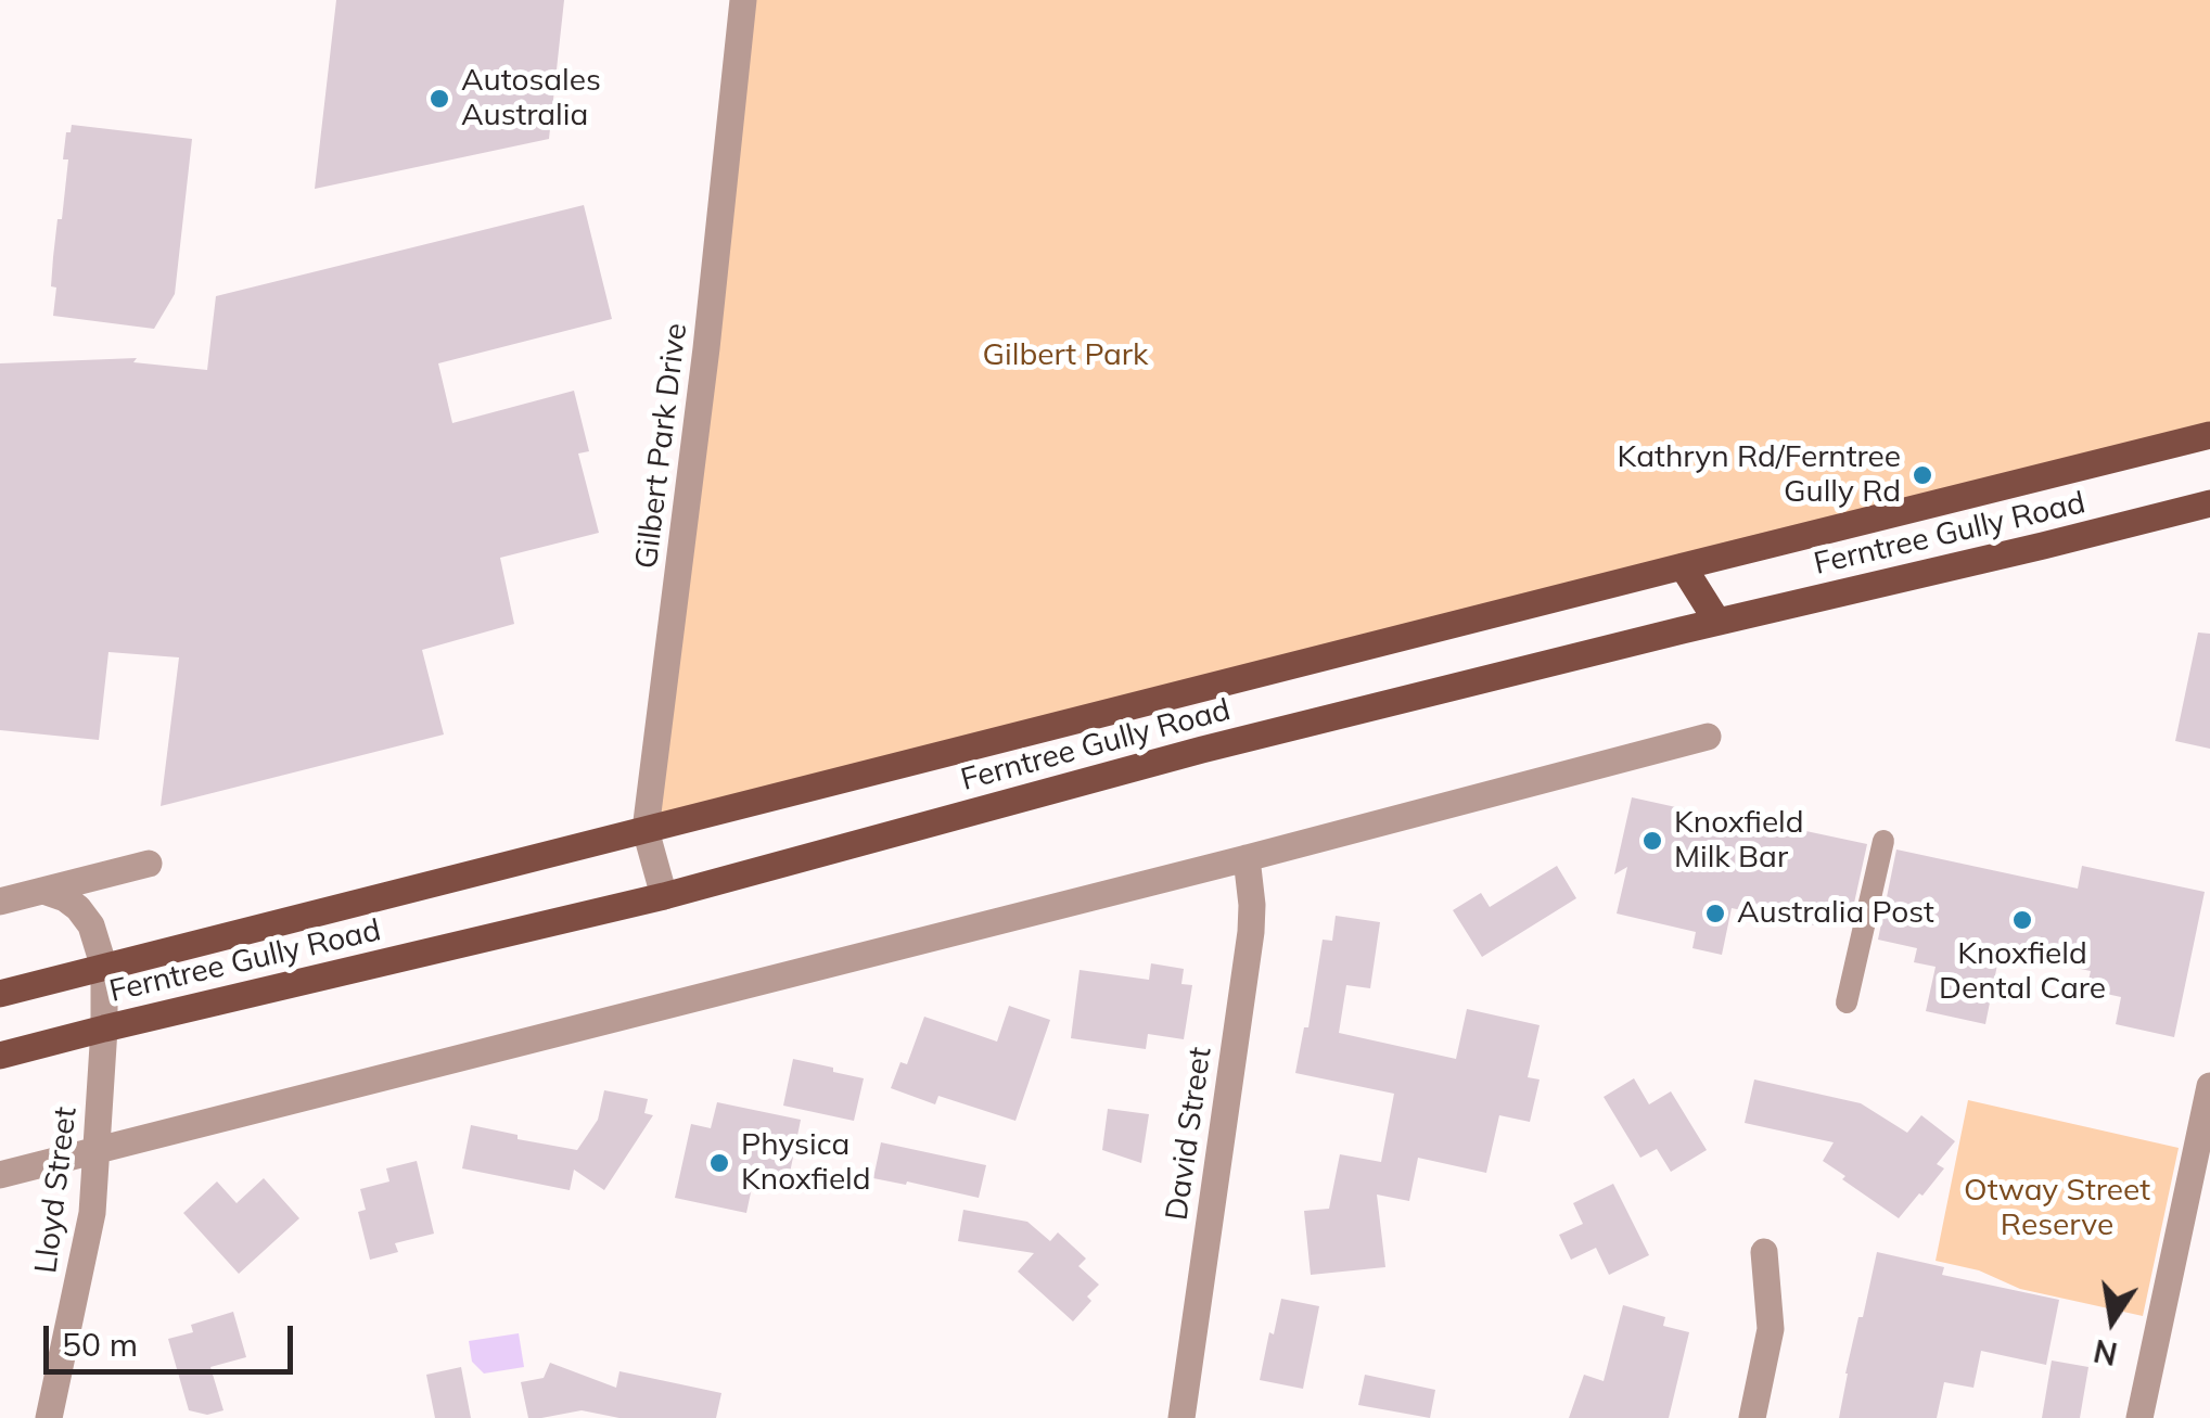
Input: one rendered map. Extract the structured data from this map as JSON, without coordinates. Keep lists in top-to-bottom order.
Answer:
{
  "streets": {
    "main road": ["Ferntree Gully Road"],
    "street": ["Gilbert Park Drive", "David Street", "Lloyd Street"]
  },
  "crossings": [
    ["Gilbert Park Drive", "Ferntree Gully Road"],
    ["Ferntree Gully Road", "Lloyd Street"]
  ],
  "parks": ["Gilbert Park", "Otway Street Reserve"],
  "places": [
    "Autosales Australia",
    "Kathryn Rd/Ferntree Gully Rd",
    "Knoxfield Milk Bar",
    "Australia Post",
    "Knoxfield Dental Care",
    "Physica Knoxfield"
  ],
  "scale_bar": "50 m",
  "north": "bottom"
}
